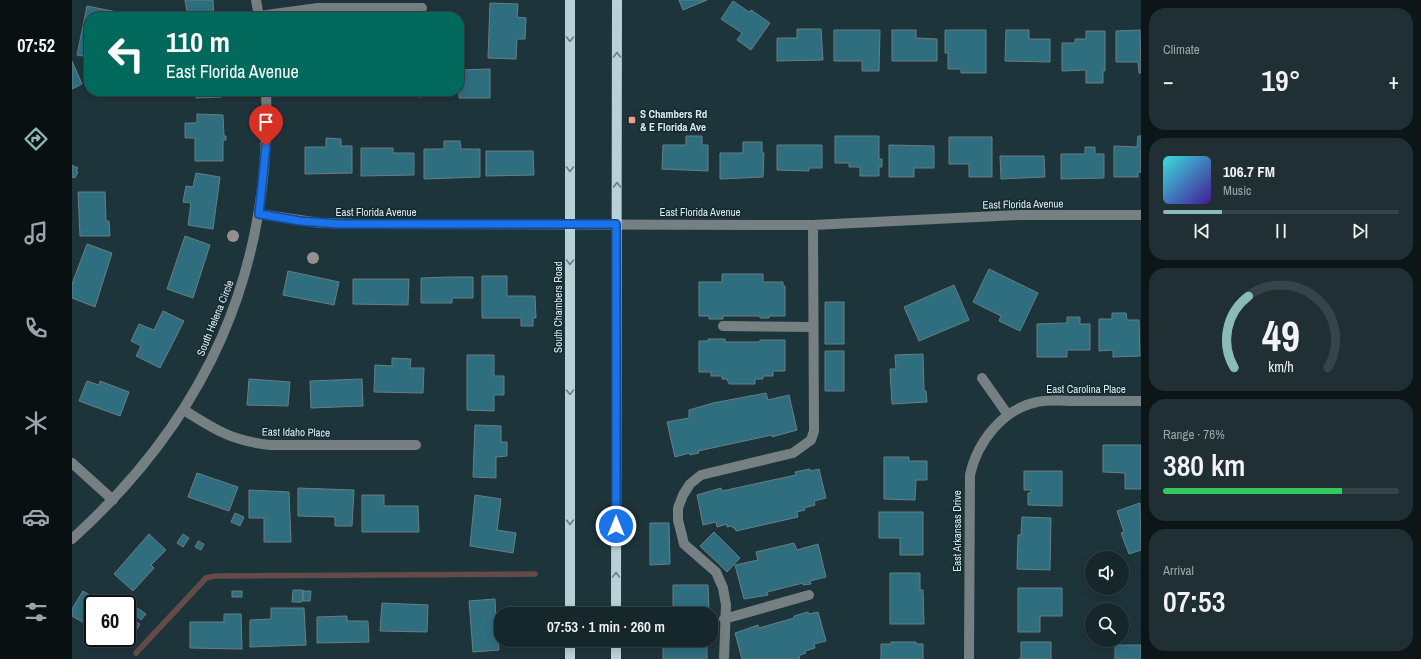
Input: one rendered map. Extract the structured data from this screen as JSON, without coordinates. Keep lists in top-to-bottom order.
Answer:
{
  "streets": {
    "main road": ["South Chambers Road"],
    "street": [
      "East Florida Avenue",
      "South Helena Circle",
      "East Carolina Place",
      "East Idaho Place",
      "East Arkansas Drive"
    ]
  },
  "crossings": [
    ["East Florida Avenue", "South Chambers Road"],
    ["East Florida Avenue", "South Helena Circle"],
    ["South Helena Circle", "East Idaho Place"],
    ["East Carolina Place", "East Arkansas Drive"]
  ],
  "places": {
    "transit": ["S Chambers Rd & E Florida Ave"]
  },
  "page": {
    "tabs": "07:52",
    "tile": [
      "Climate",
      ["Range · 76%", "380 km"],
      ["Arrival", "07:53"]
    ],
    "turn": ["110 m", "East Florida Avenue"],
    "heat": ["−", "19°", "+"],
    "song": ["106.7 FM", "Music"],
    "limit": "60",
    "trip": "07:53 · 1 min · 260 m",
    "gauge": ["49", "km/h"]
  }
}
